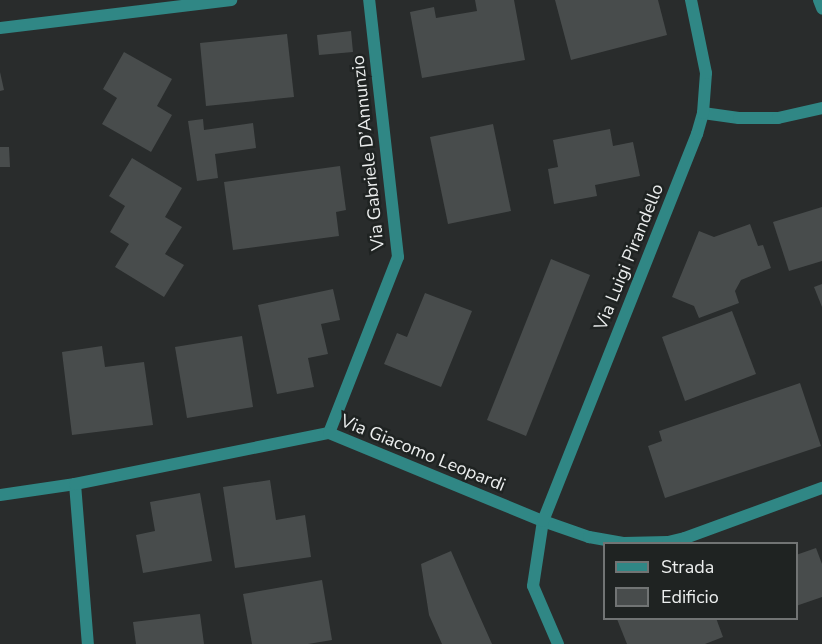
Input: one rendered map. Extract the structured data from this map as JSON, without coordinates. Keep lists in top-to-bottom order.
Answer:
{
  "streets": {
    "street": ["Via Gabriele D’Annunzio", "Via Luigi Pirandello", "Via Giacomo Leopardi"]
  },
  "crossings": [
    ["Via Gabriele D’Annunzio", "Via Giacomo Leopardi"],
    ["Via Luigi Pirandello", "Via Giacomo Leopardi"]
  ],
  "legend": ["Strada", "Edificio"]
}
